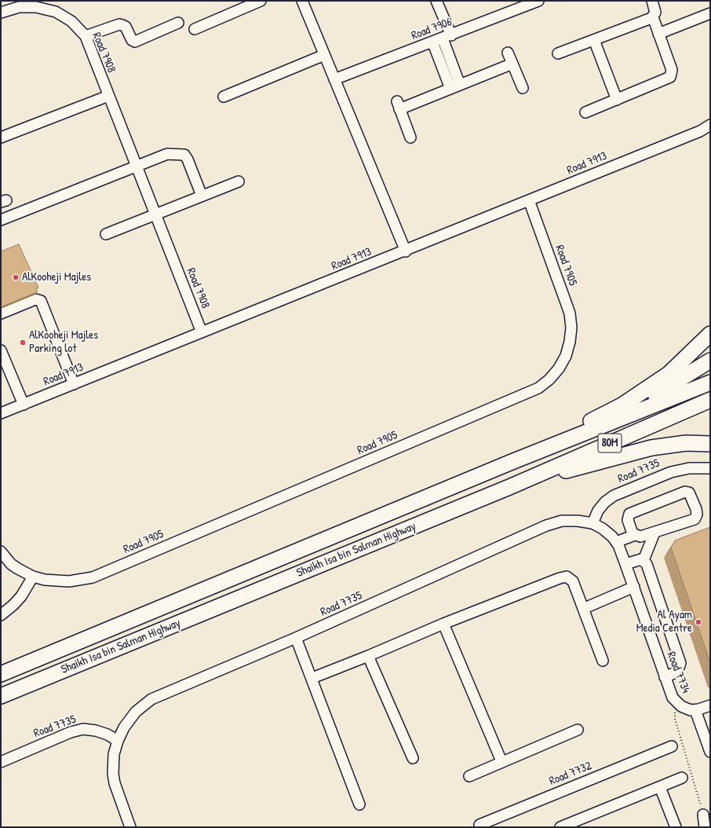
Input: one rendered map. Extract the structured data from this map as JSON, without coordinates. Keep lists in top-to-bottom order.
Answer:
{
  "streets": {
    "highway": ["80M", "Shaikh Isa bin Salman Highway"],
    "street": [
      "Road 7906",
      "Road 7908",
      "Road 7913",
      "Road 7905",
      "Road 7735",
      "Road 7734",
      "Road 7732"
    ]
  },
  "crossings": [
    ["Road 7908", "Road 7913"],
    ["Road 7913", "Road 7905"],
    ["Road 7735", "Road 7734"]
  ],
  "places": ["AlKooheji Majles", "AlKooheji Majles Parking lot", "Al Ayam Media Centre"]
}
